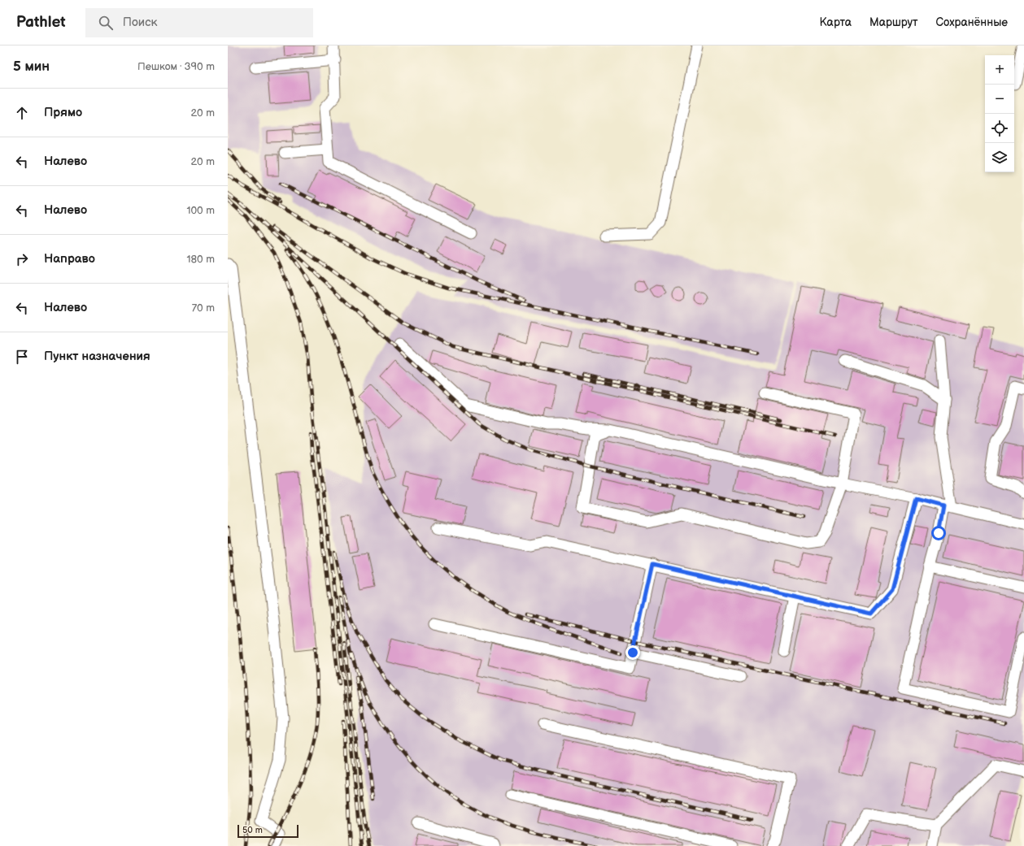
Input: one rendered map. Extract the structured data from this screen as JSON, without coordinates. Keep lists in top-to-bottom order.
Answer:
{
  "scale_bar": "50 m",
  "page": {
    "header": "Pathlet",
    "search": "Поиск",
    "nav": ["Карта", "Маршрут", "Сохранённые"],
    "heading": ["5 мин", "Пешком · 390 m"],
    "map_buttons": ["+", "−"],
    "list": [
      ["Прямо", "20 m"],
      ["Налево", "20 m"],
      ["Налево", "100 m"],
      ["Направо", "180 m"],
      ["Налево", "70 m"],
      "Пункт назначения"
    ],
    "scale": "50 m"
  }
}
